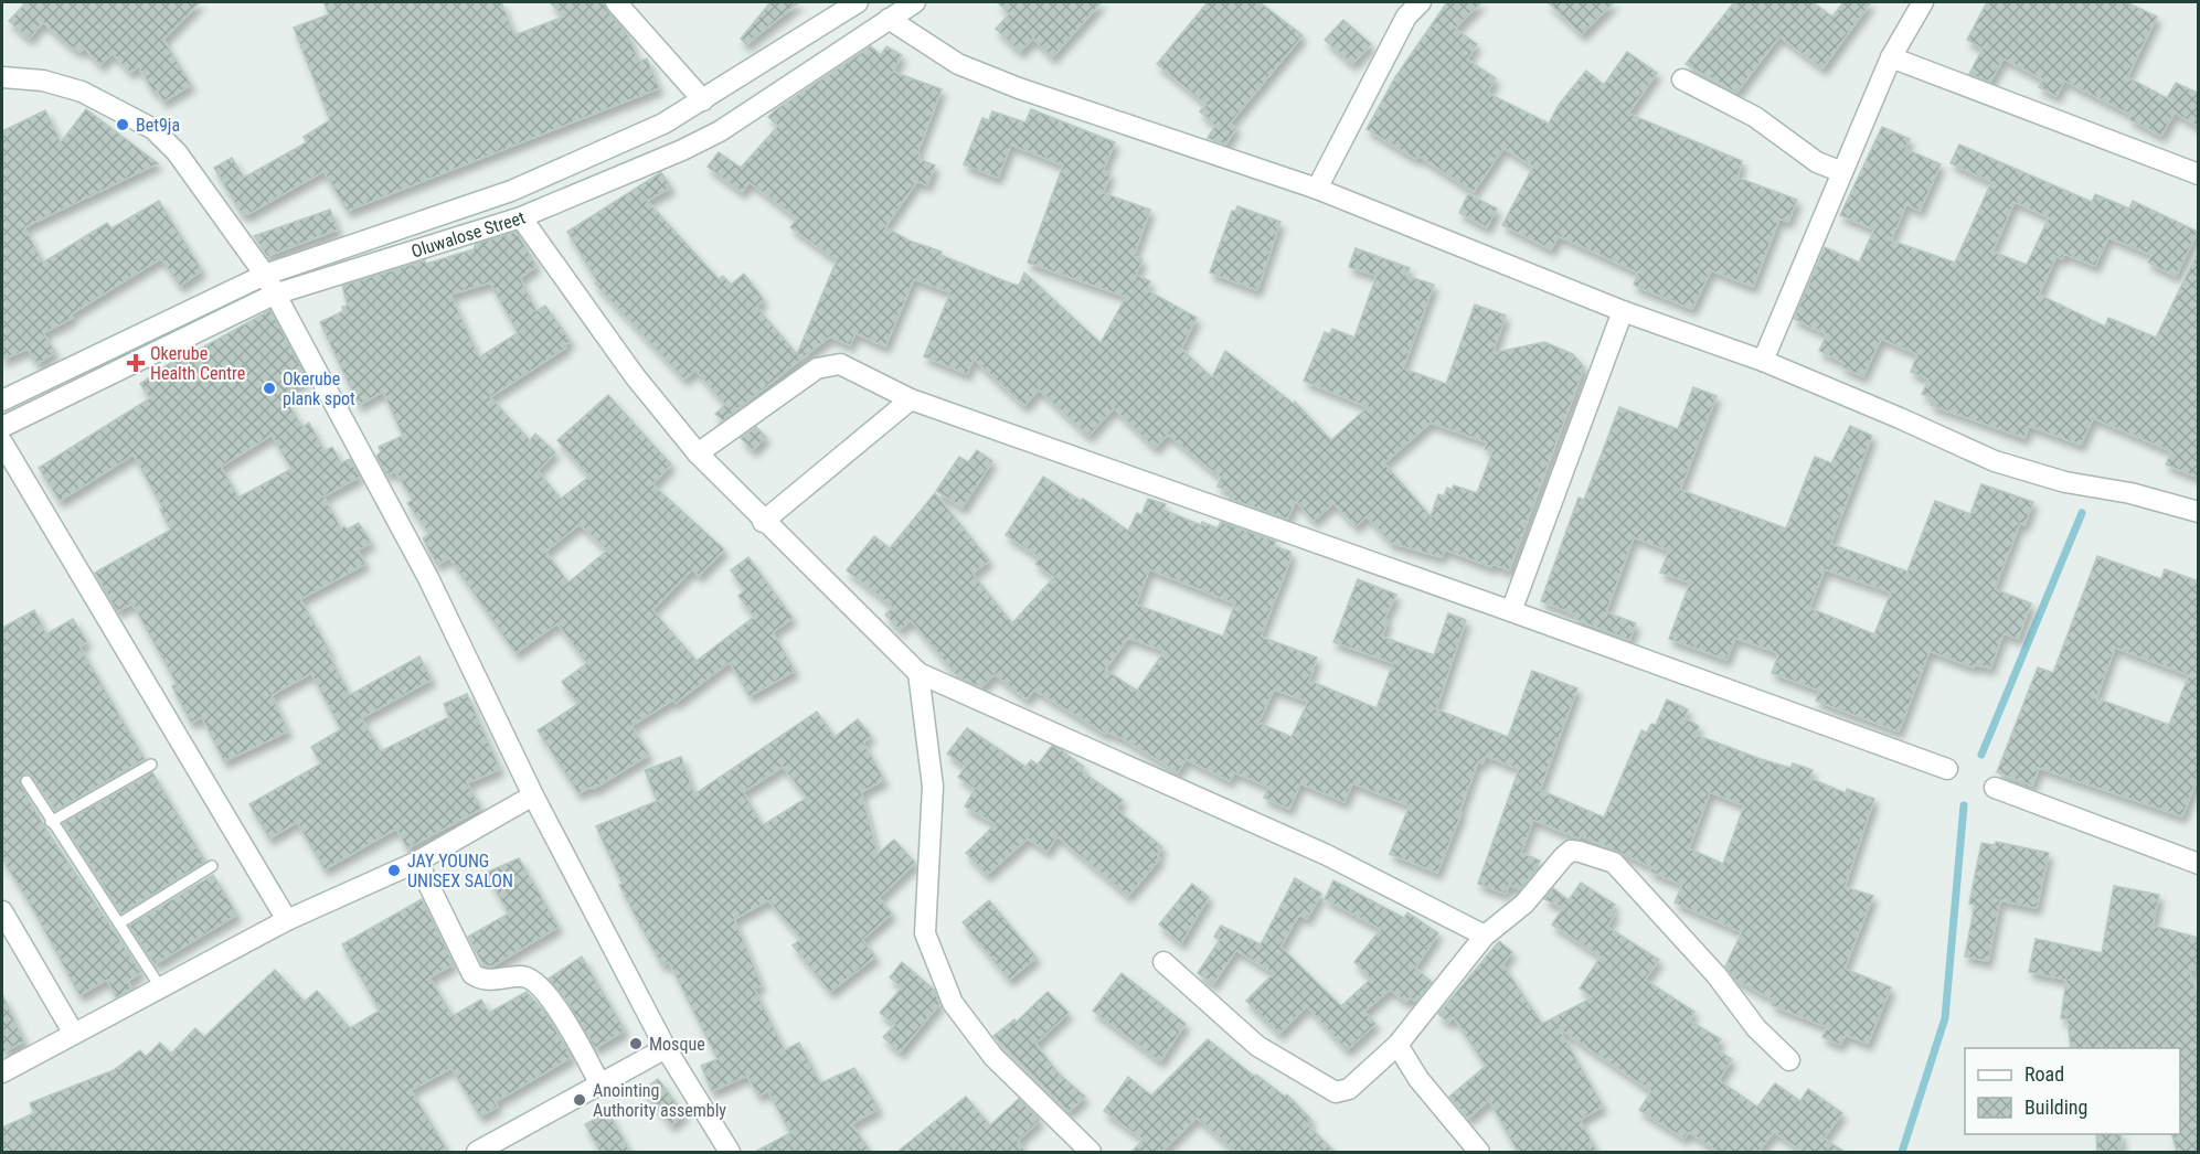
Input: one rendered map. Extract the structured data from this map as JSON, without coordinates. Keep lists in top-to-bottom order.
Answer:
{
  "streets": {
    "street": ["Oluwalose Street"]
  },
  "places": {
    "other": [
      "Bet9ja",
      "Okerube plank spot",
      "JAY YOUNG UNISEX SALON",
      "Mosque",
      "Anointing Authority assembly"
    ],
    "health": ["Okerube Health Centre"]
  },
  "legend": ["Road", "Building"]
}
